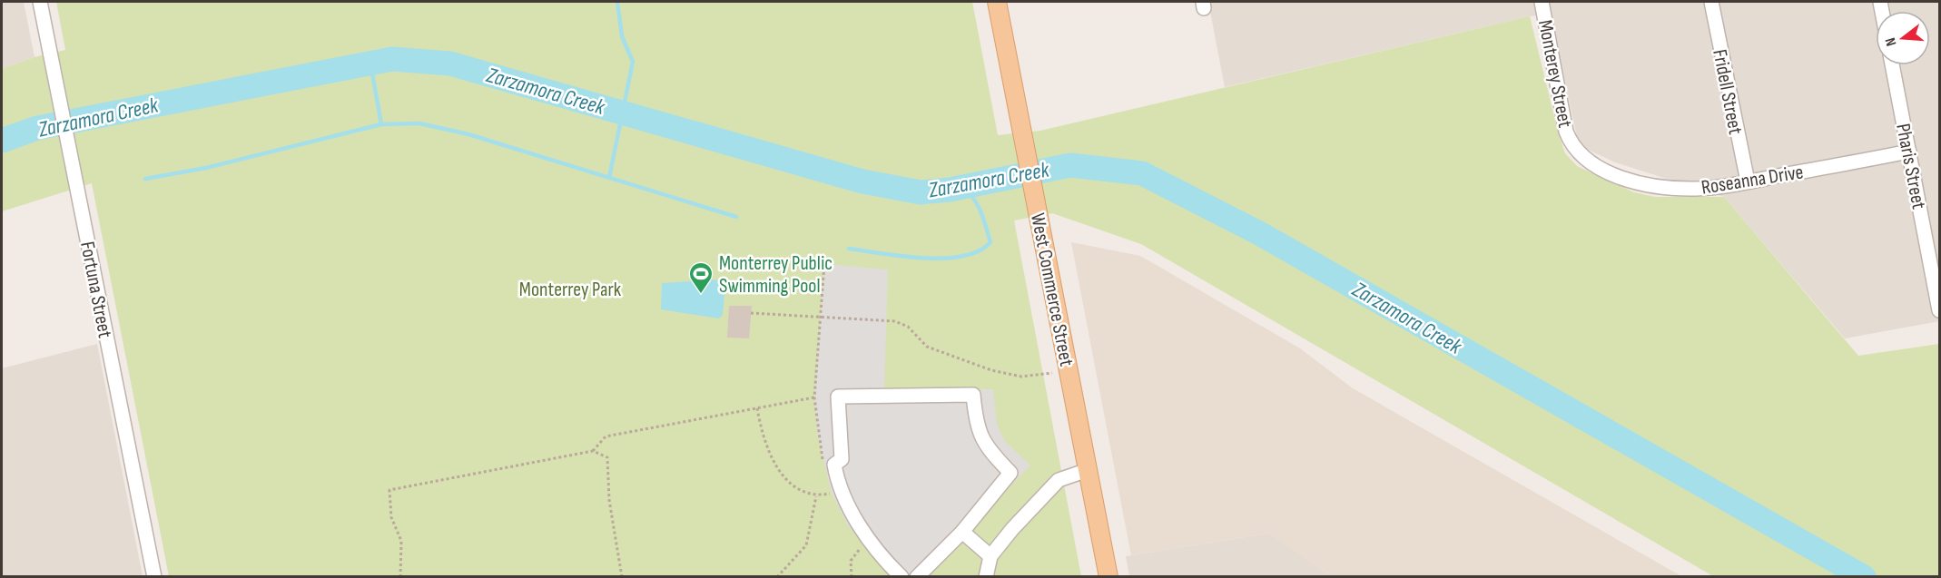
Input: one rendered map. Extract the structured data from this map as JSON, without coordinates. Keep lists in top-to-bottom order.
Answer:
{
  "streets": {
    "main road": ["West Commerce Street"],
    "street": [
      "Monterey Street",
      "Fridell Street",
      "Pharis Street",
      "Roseanna Drive",
      "Fortuna Street"
    ]
  },
  "crossings": [
    ["Monterey Street", "Roseanna Drive"],
    ["Fridell Street", "Roseanna Drive"],
    ["Pharis Street", "Roseanna Drive"]
  ],
  "water": ["Zarzamora Creek"],
  "parks": ["Monterrey Park"],
  "places": {
    "sports": ["Monterrey Public Swimming Pool"]
  },
  "north": "left"
}
